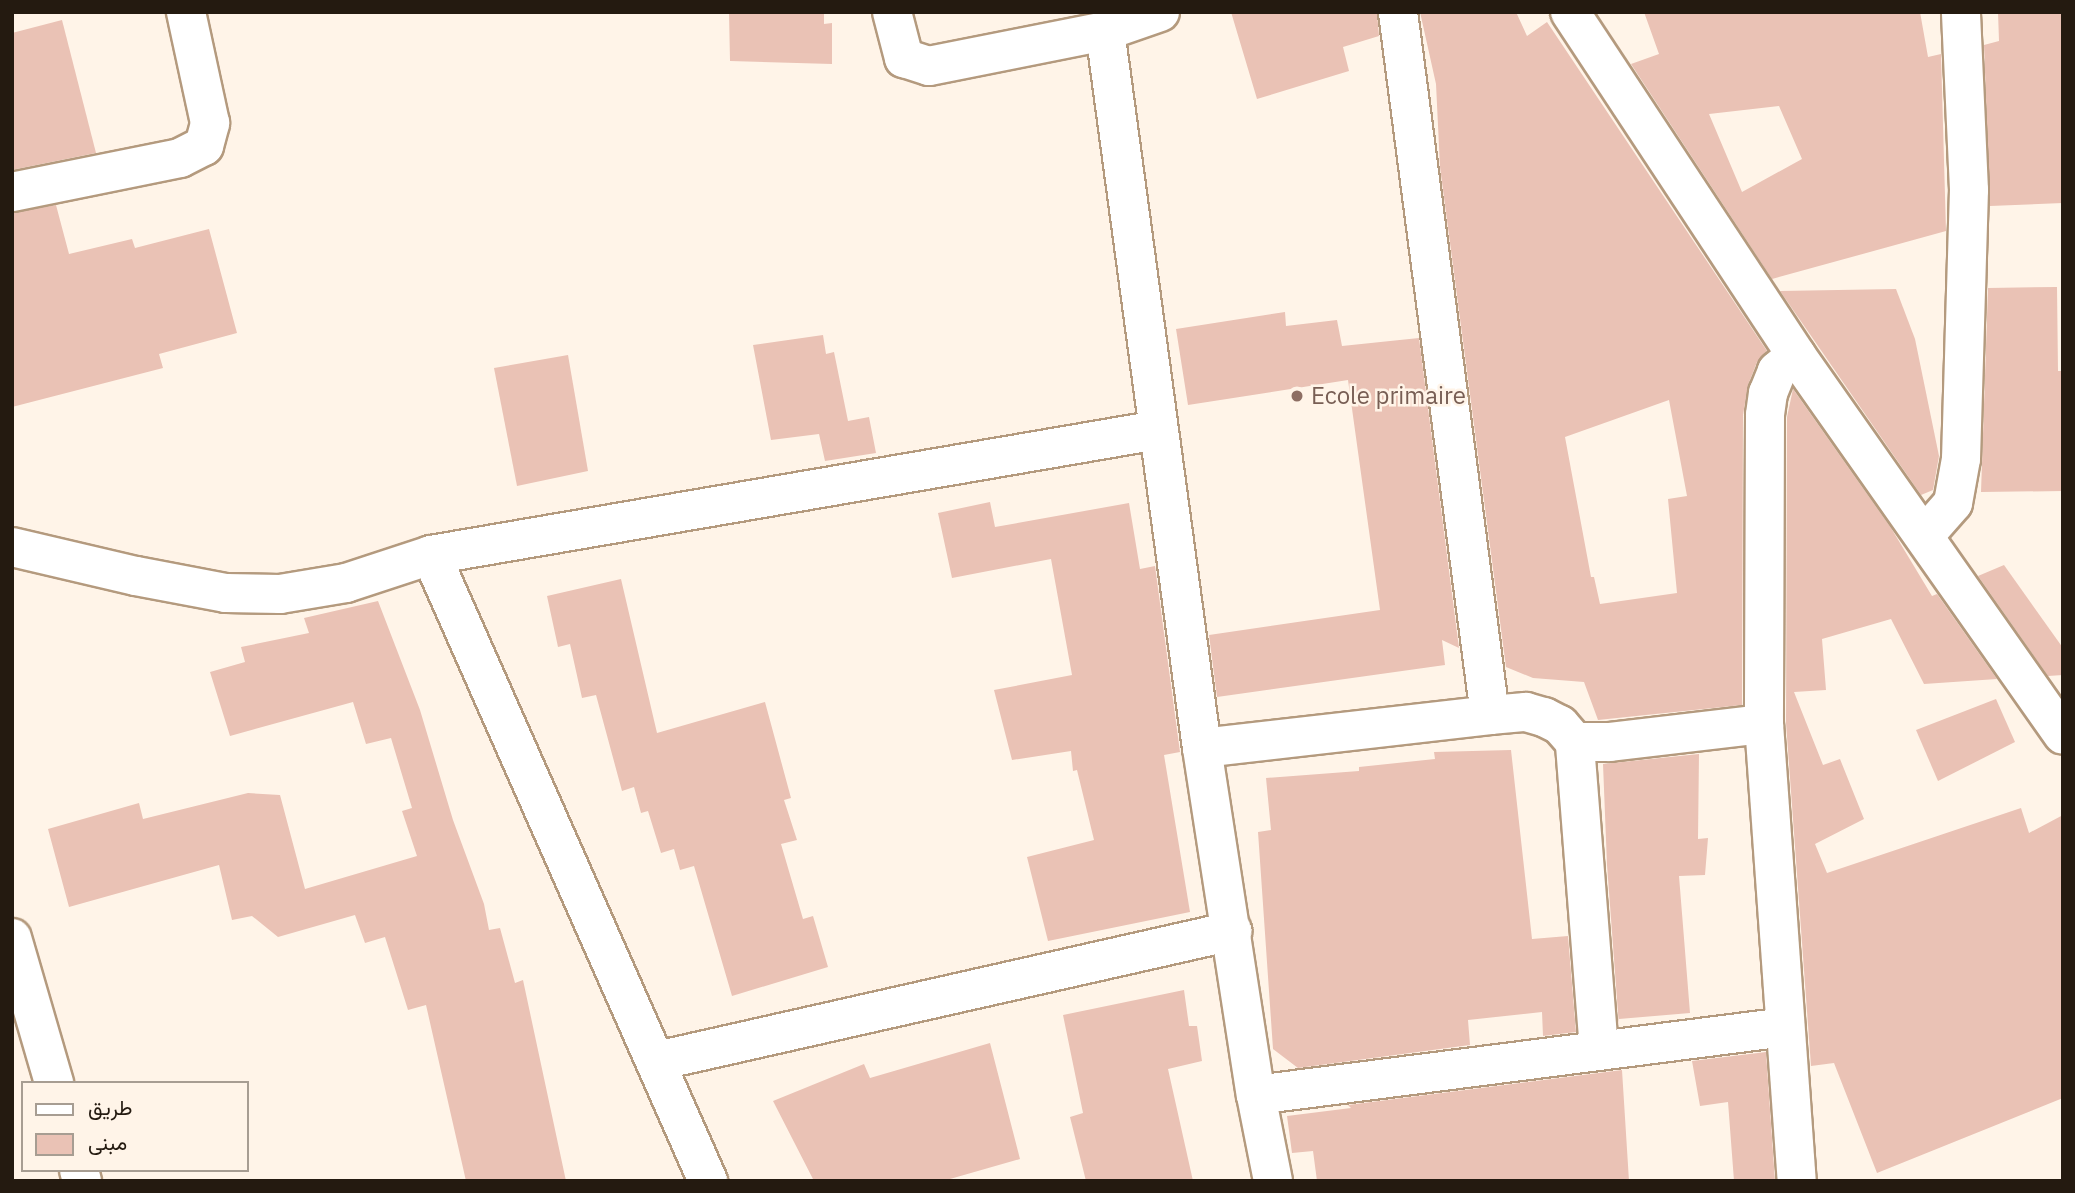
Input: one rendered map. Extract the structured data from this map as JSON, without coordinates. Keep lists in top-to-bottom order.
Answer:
{
  "places": ["Ecole primaire"],
  "legend": ["طريق", "مبنى"]
}
